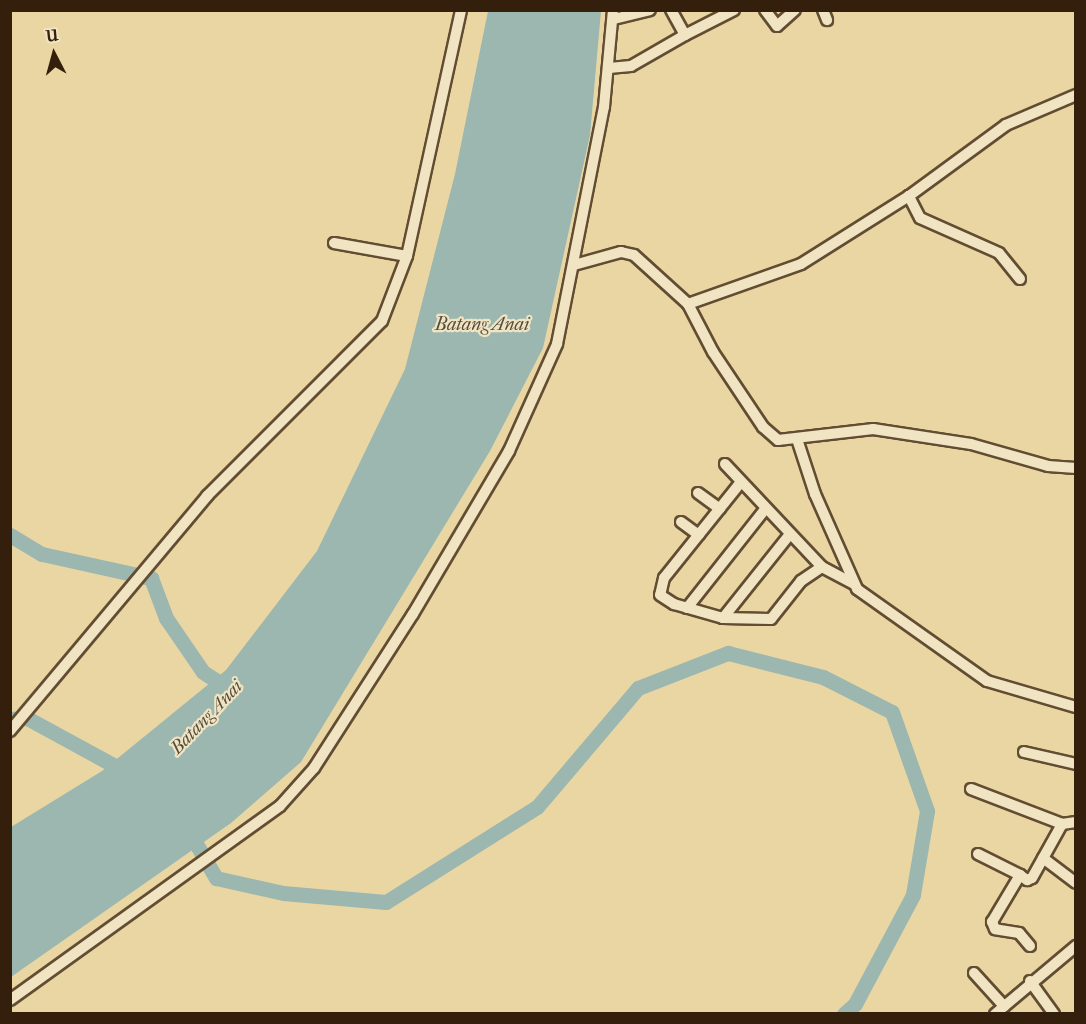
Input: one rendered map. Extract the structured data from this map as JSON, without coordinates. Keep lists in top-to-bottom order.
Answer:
{
  "water": ["Batang Anai"],
  "north": "top"
}
